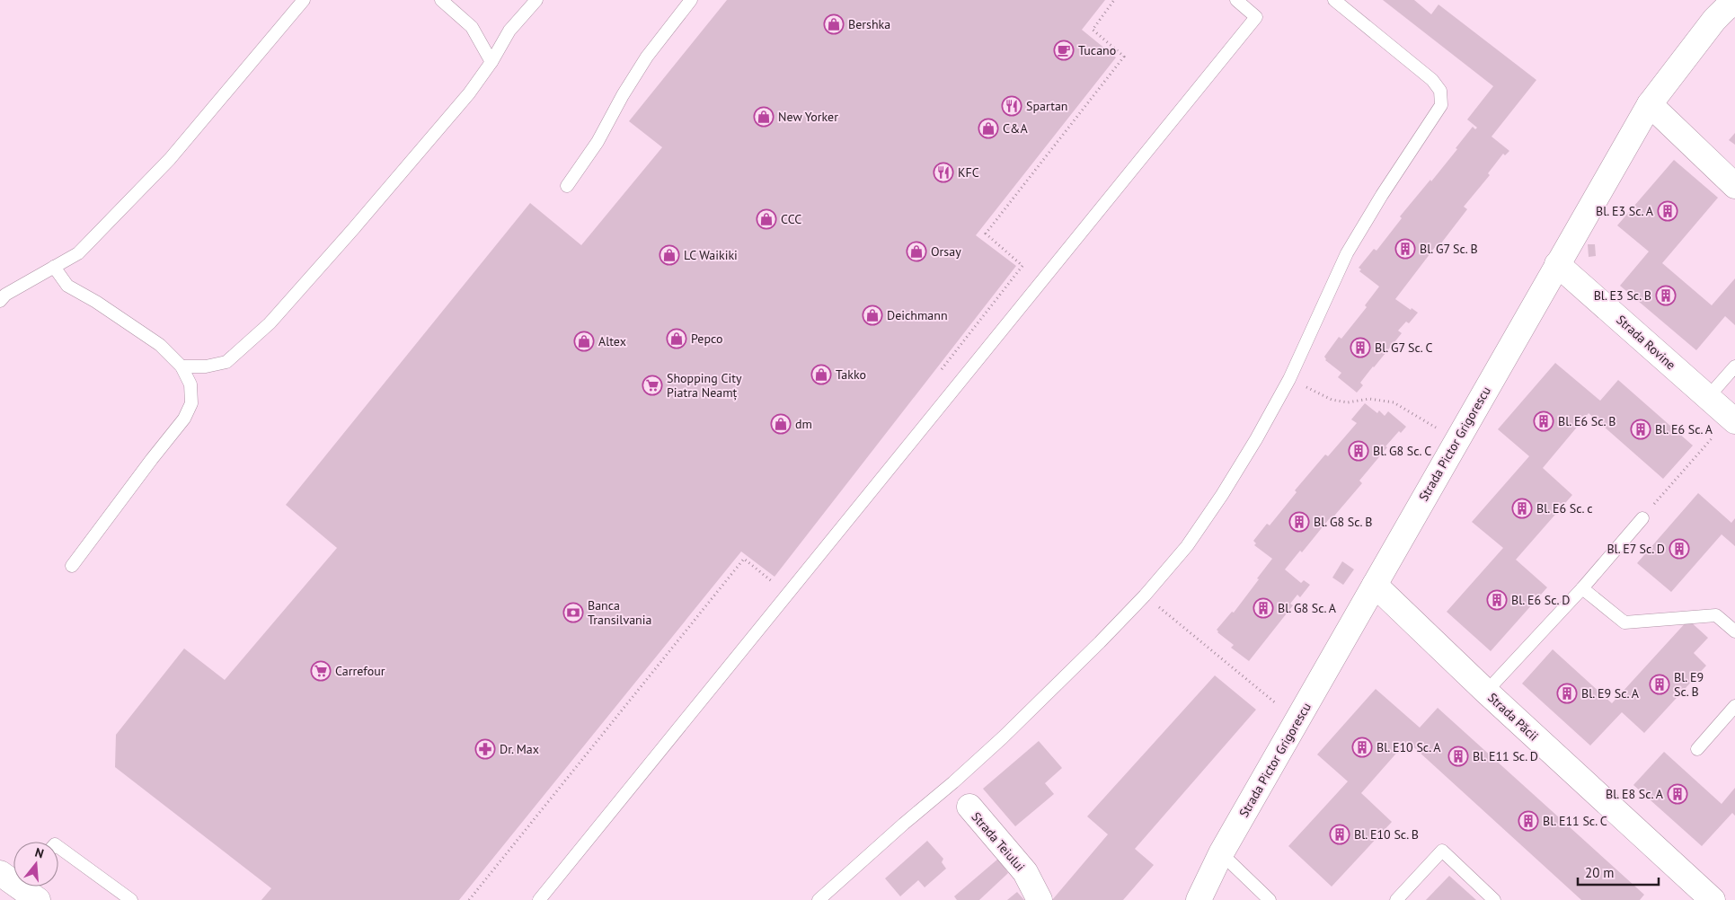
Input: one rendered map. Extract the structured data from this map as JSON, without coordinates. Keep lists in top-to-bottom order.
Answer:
{
  "streets": {
    "street": [
      "Strada Rovine",
      "Strada Pictor Grigorescu",
      "Strada Păcii",
      "Strada Teiului"
    ]
  },
  "crossings": [
    ["Strada Rovine", "Strada Pictor Grigorescu"],
    ["Strada Pictor Grigorescu", "Strada Păcii"]
  ],
  "places": {
    "shop": [
      "Bershka",
      "New Yorker",
      "C&A",
      "CCC",
      "Orsay",
      "LC Waikiki",
      "Deichmann",
      "Pepco",
      "Altex",
      "Takko",
      "dm"
    ],
    "cafe": ["Tucano"],
    "restaurant": ["Spartan", "KFC"],
    "building": [
      "Bl. E3 Sc. A",
      "Bl. G7 Sc. B",
      "Bl. E3 Sc. B",
      "Bl. G7 Sc. C",
      "Bl. E6 Sc. B",
      "Bl. E6 Sc. A",
      "Bl. G8 Sc. C",
      "Bl. E6 Sc. c",
      "Bl. G8 Sc. B",
      "Bl. E7 Sc. D",
      "Bl. E6 Sc. D",
      "Bl. G8 Sc. A",
      "Bl. E9 Sc. B",
      "Bl. E9 Sc. A",
      "Bl. E10 Sc. A",
      "Bl. E11 Sc. D",
      "Bl. E8 Sc. A",
      "Bl. E11 Sc. C",
      "Bl. E10 Sc. B"
    ],
    "supermarket": ["Shopping City Piatra Neamț", "Carrefour"],
    "bank": ["Banca Transilvania"],
    "pharmacy": ["Dr. Max"]
  },
  "scale_bar": "20 m",
  "north": "top"
}
